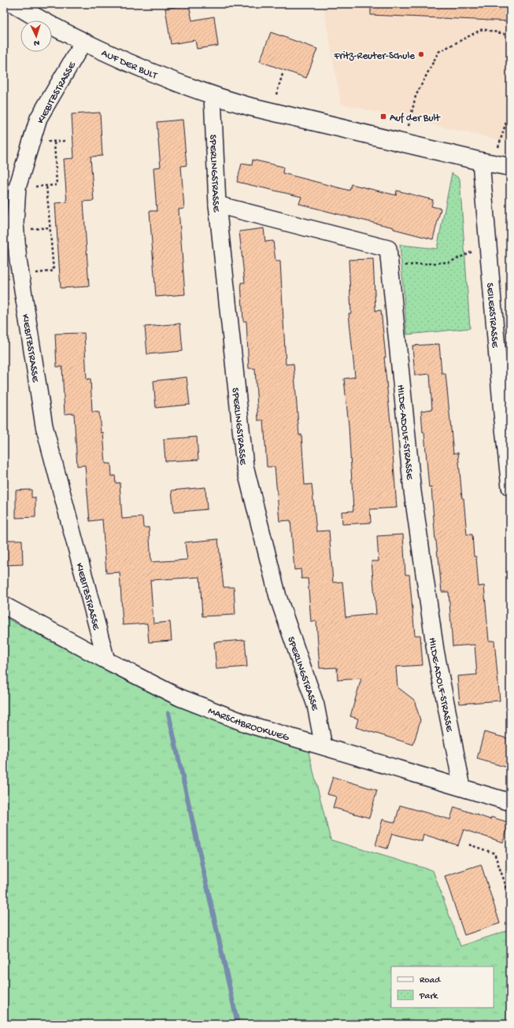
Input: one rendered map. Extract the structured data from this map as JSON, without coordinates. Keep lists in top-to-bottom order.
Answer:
{
  "streets": {
    "street": [
      "AUF DER BULT",
      "KIEBITZSTRASSE",
      "SPERLINGSTRASSE",
      "SEILERSTRASSE",
      "HILDE-ADOLF-STRASSE",
      "MARSCHBROOKWEG"
    ]
  },
  "crossings": [
    ["AUF DER BULT", "KIEBITZSTRASSE"],
    ["AUF DER BULT", "SPERLINGSTRASSE"],
    ["AUF DER BULT", "SEILERSTRASSE"],
    ["KIEBITZSTRASSE", "MARSCHBROOKWEG"],
    ["SPERLINGSTRASSE", "HILDE-ADOLF-STRASSE"],
    ["SPERLINGSTRASSE", "MARSCHBROOKWEG"],
    ["HILDE-ADOLF-STRASSE", "MARSCHBROOKWEG"]
  ],
  "places": {
    "other": ["Fritz-Reuter-Schule"],
    "transit": ["Auf der Bult"]
  },
  "legend": ["Road", "Park"],
  "north": "bottom"
}
